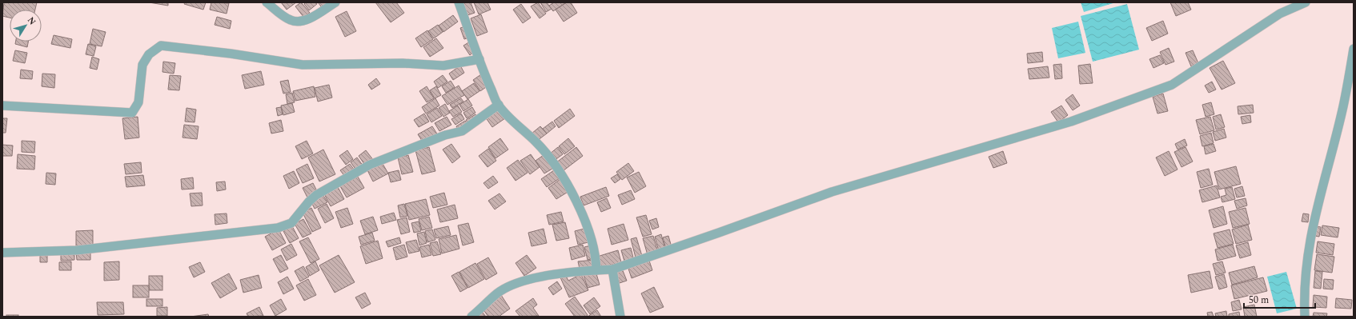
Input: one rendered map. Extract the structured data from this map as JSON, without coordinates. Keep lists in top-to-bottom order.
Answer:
{
  "scale_bar": "50 m",
  "north": "top right"
}
